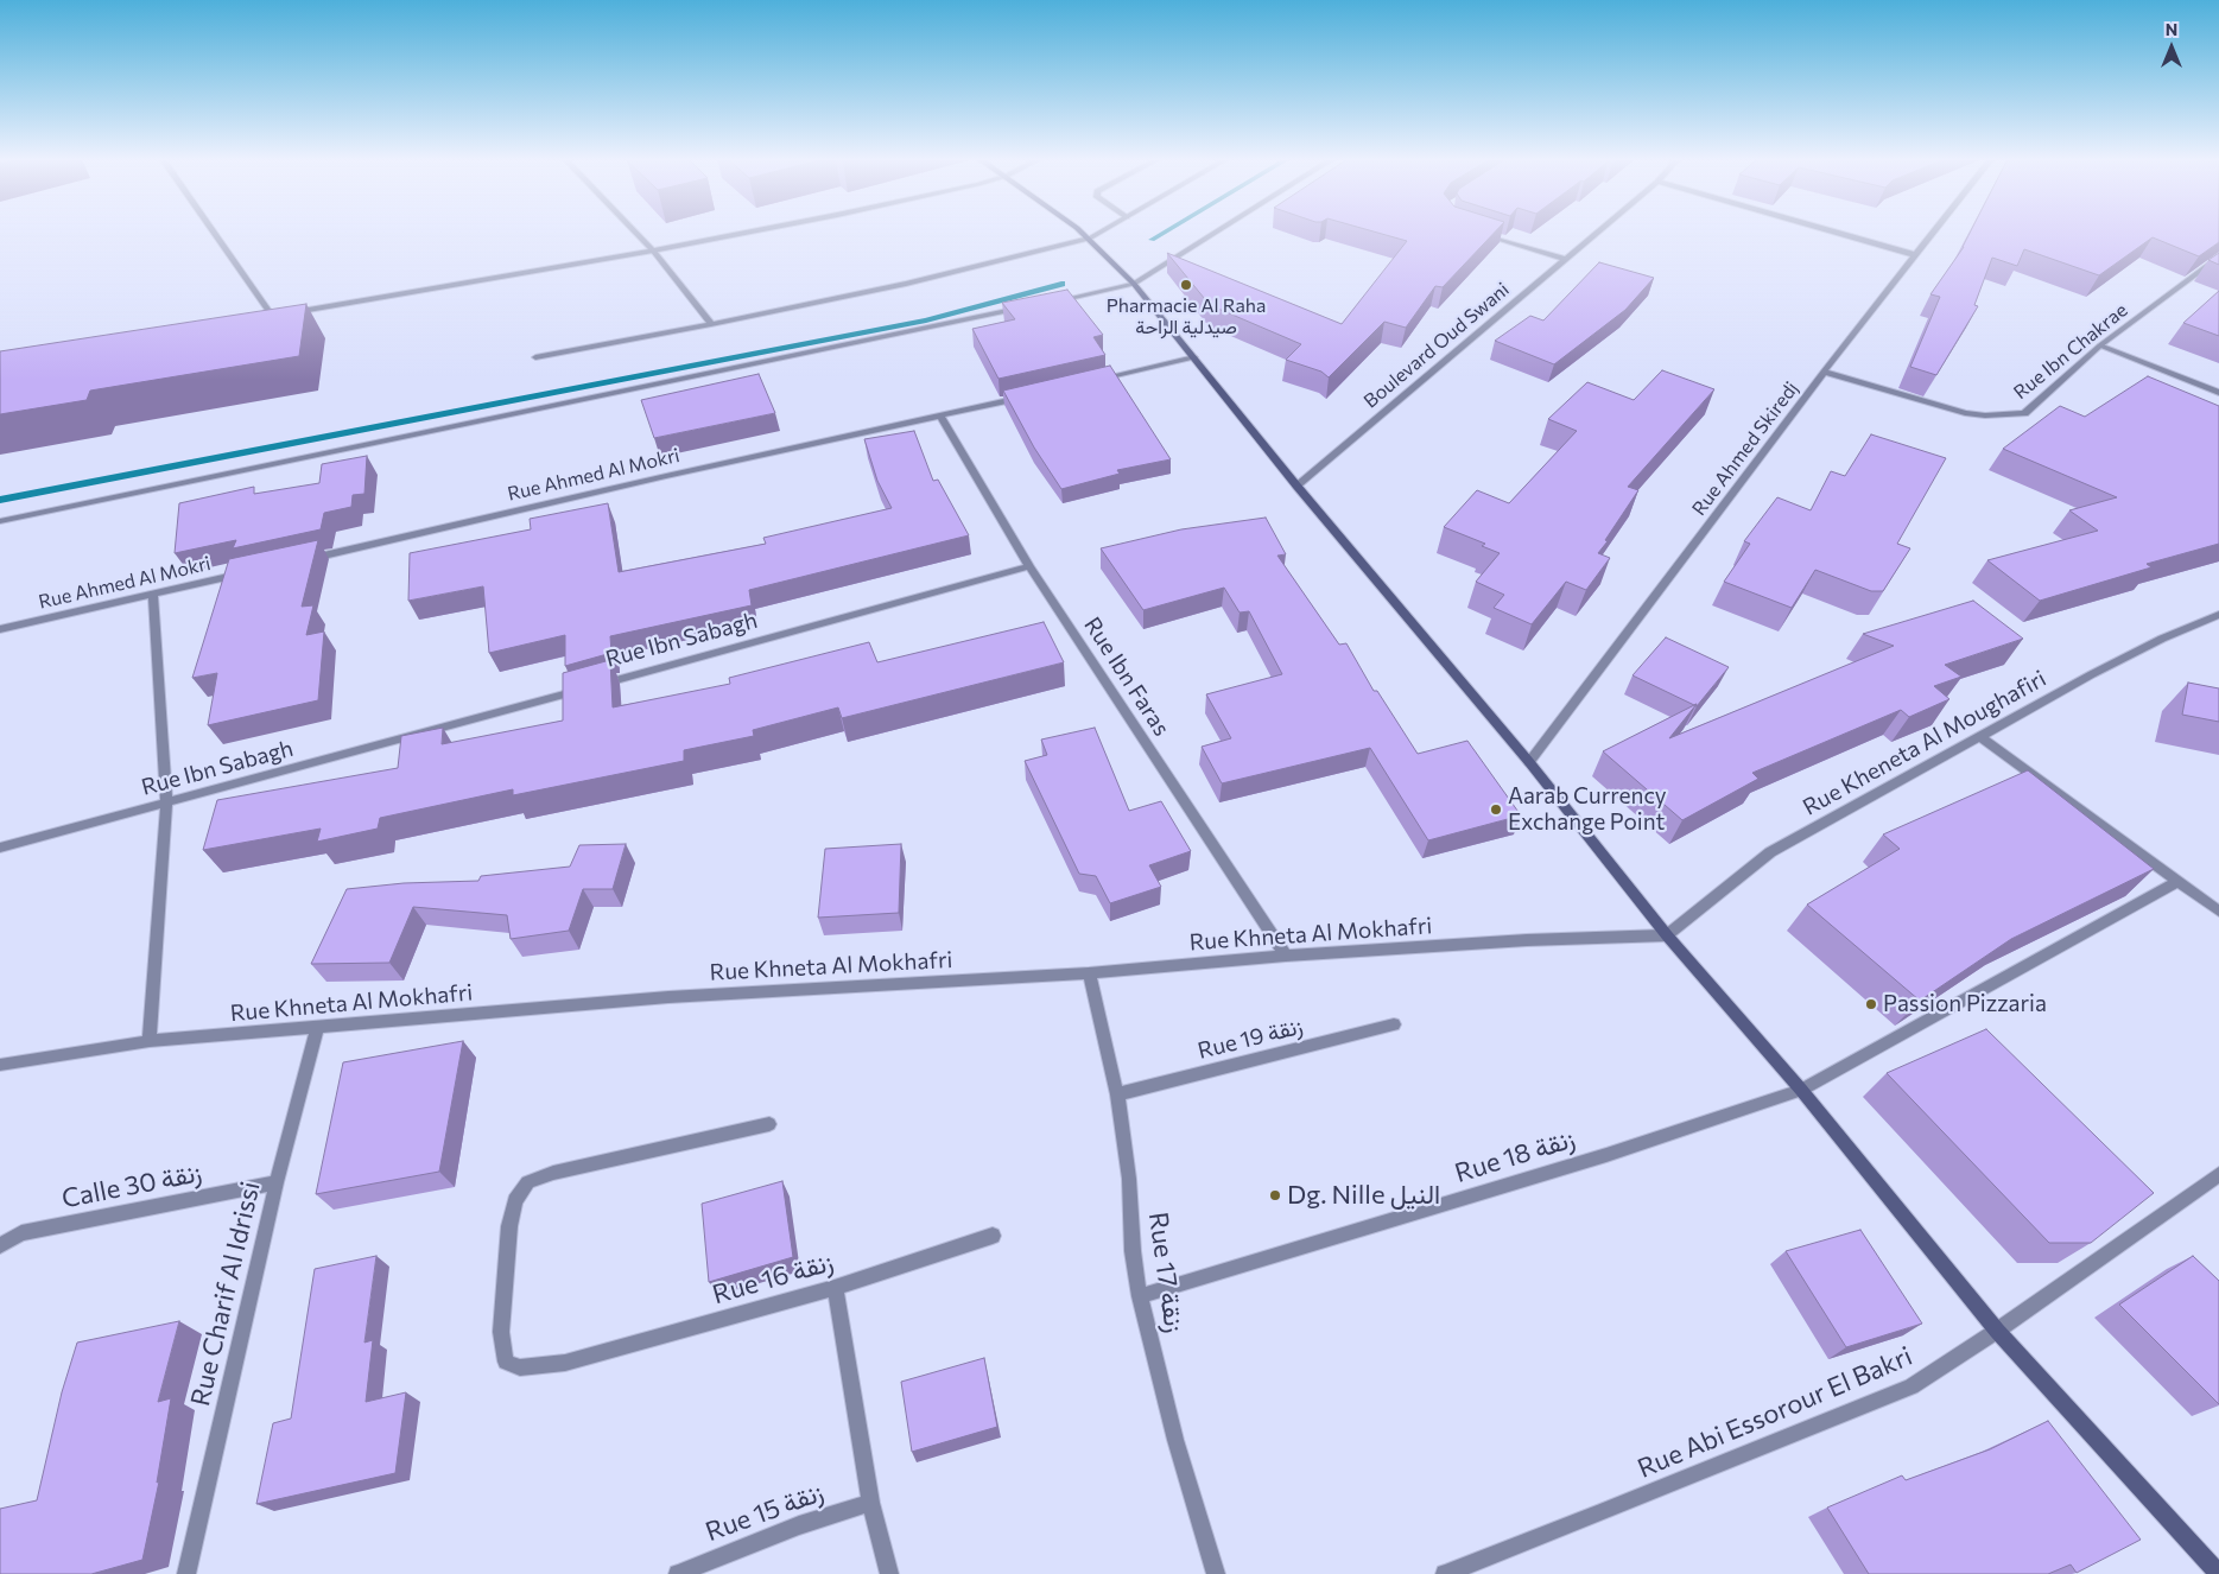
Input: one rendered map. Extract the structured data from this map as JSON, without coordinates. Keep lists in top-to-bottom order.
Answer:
{
  "streets": {
    "street": [
      "Boulevard Oud Swani",
      "Rue Ibn Chakrae",
      "Rue Ahmed Skiredj",
      "Rue Ahmed Al Mokri",
      "Rue Ibn Sabagh",
      "Rue Ibn Faras",
      "Rue Kheneta Al Moughafiri",
      "Rue Khneta Al Mokhafri",
      "Rue 19 زنقة",
      "Rue 18 زنقة",
      "Calle 30 زنقة",
      "Rue 17 زنقة",
      "Rue 16 زنقة",
      "Rue Charif Al Idrissi",
      "Rue Abi Essorour El Bakri",
      "Rue 15 زنقة"
    ]
  },
  "crossings": [
    ["Rue Ibn Chakrae", "Rue Ahmed Skiredj"],
    ["Rue Ahmed Al Mokri", "Rue Ibn Faras"],
    ["Rue Ibn Sabagh", "Rue Ibn Faras"],
    ["Rue Ibn Faras", "Rue Khneta Al Mokhafri"],
    ["Rue Kheneta Al Moughafiri", "Rue Khneta Al Mokhafri"],
    ["Rue Khneta Al Mokhafri", "Rue 17 زنقة"],
    ["Rue Khneta Al Mokhafri", "Rue Charif Al Idrissi"],
    ["Rue 19 زنقة", "Rue 17 زنقة"],
    ["Rue 18 زنقة", "Rue 17 زنقة"],
    ["Calle 30 زنقة", "Rue Charif Al Idrissi"]
  ],
  "places": [
    "Pharmacie Al Raha صيدلية الراحة",
    "Aarab Currency Exchange Point",
    "Passion Pizzaria",
    "Dg. Nille النيل"
  ],
  "north": "top"
}
